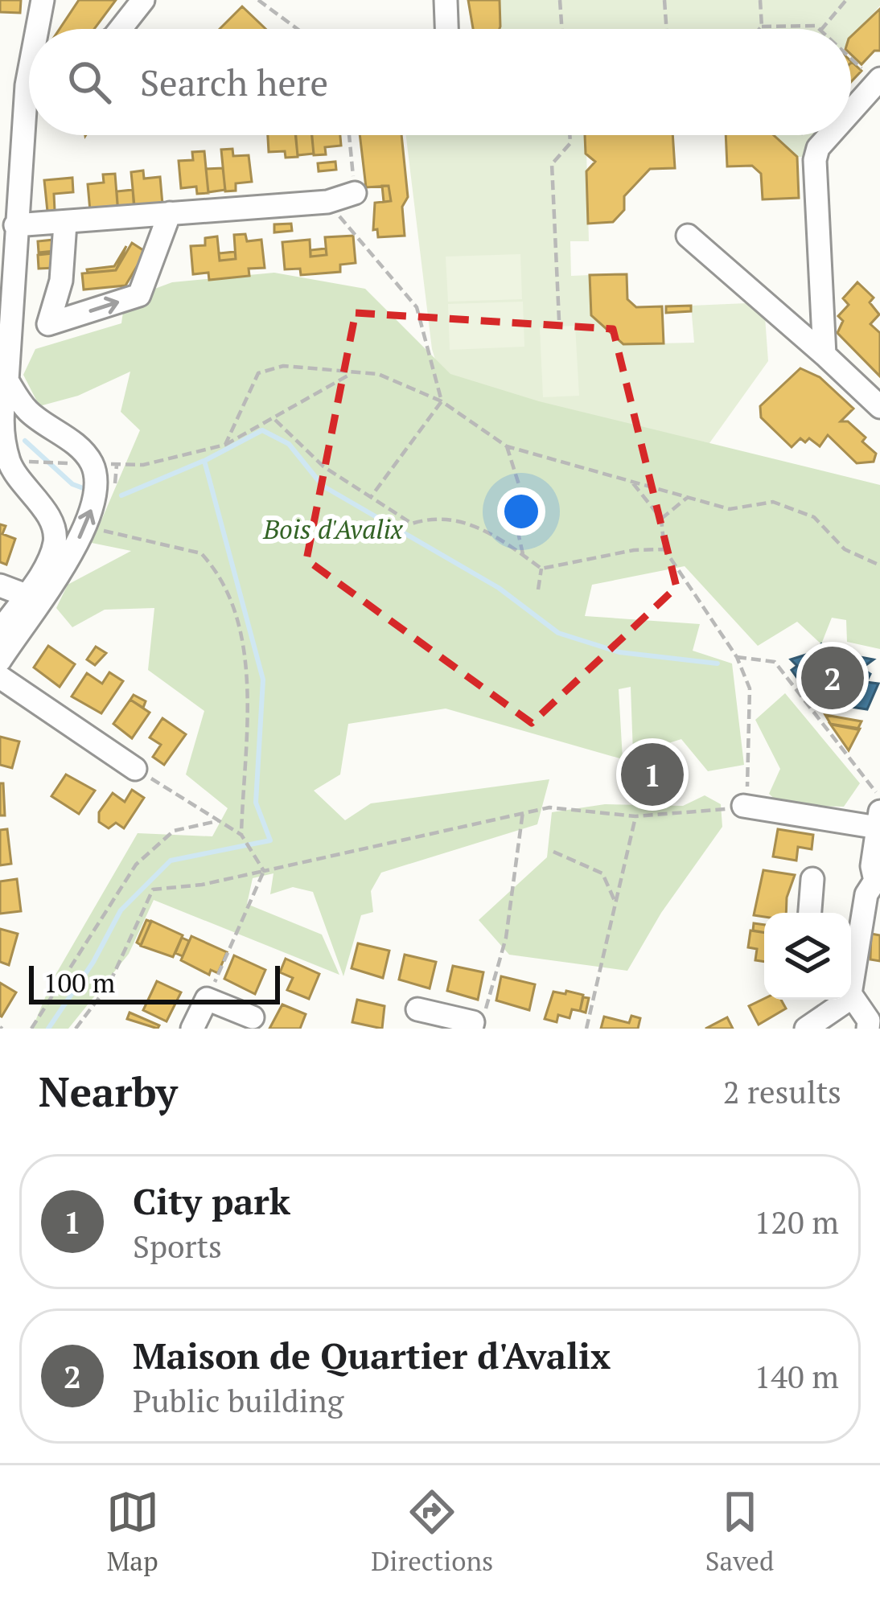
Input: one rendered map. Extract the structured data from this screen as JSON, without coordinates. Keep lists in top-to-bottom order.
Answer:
{
  "parks": ["Bois d'Avalix"],
  "scale_bar": "100 m",
  "page": {
    "search": "Search here",
    "pins": ["2", "1"],
    "scale": "100 m",
    "heading": ["Nearby", "2 results"],
    "list": [
      {
        "mark": "1",
        "name": "City park",
        "note": "Sports",
        "value": "120 m"
      },
      {
        "mark": "2",
        "name": "Maison de Quartier d'Avalix",
        "note": "Public building",
        "value": "140 m"
      }
    ],
    "nav": ["Map", "Directions", "Saved"]
  }
}
